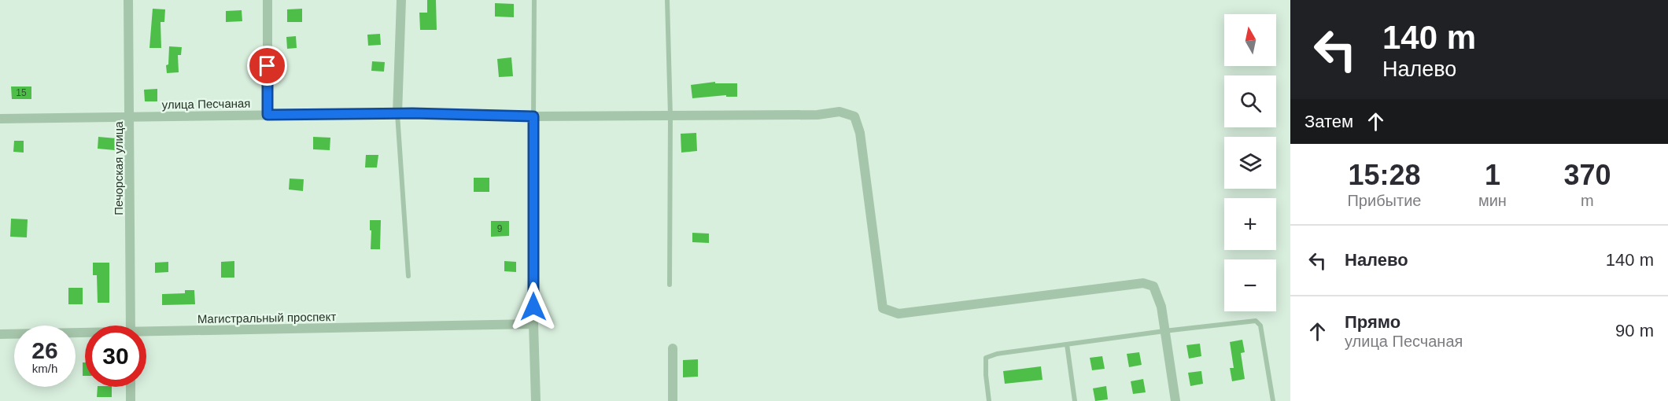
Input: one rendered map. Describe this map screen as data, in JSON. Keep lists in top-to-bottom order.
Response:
{
  "streets": {
    "street": ["улица Песчаная", "Печорская улица", "Магистральный проспект"]
  },
  "crossings": [
    ["улица Песчаная", "Печорская улица"]
  ],
  "house_numbers": ["15", "9"],
  "north": "top",
  "page": {
    "turn": ["140 m", "Налево"],
    "map_buttons": ["+", "−"],
    "then": "Затем",
    "eta": [
      "15:28",
      "Прибытие",
      "1",
      "мин",
      "370",
      "m"
    ],
    "list": [
      {
        "name": "Налево",
        "value": "140 m"
      },
      {
        "name": "Прямо",
        "note": "улица Песчаная",
        "value": "90 m"
      }
    ],
    "speed": "26 km/h",
    "limit": "30"
  }
}
